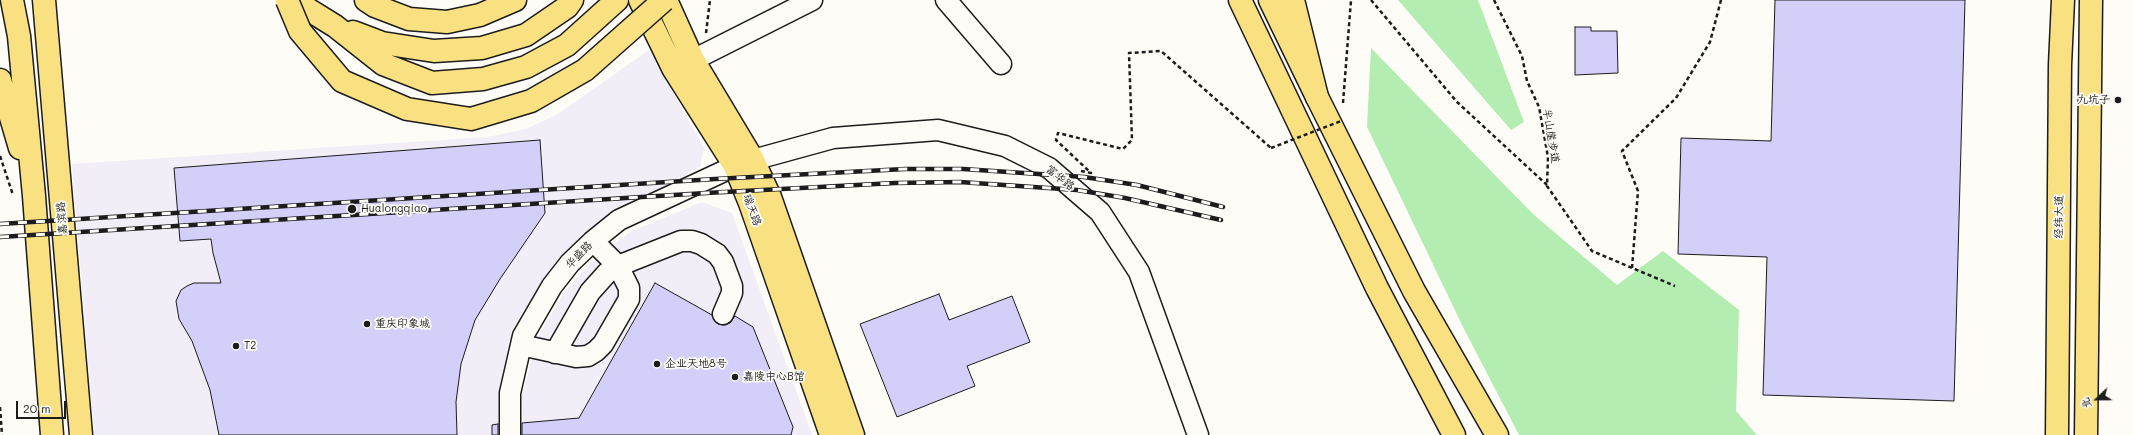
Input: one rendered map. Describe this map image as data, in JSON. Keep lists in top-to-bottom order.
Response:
{
  "streets": {
    "main road": ["瑞天路", "经纬大道", "嘉滨路"],
    "street": ["富华路", "华盛路"],
    "path": ["半山崖步道"]
  },
  "crossings": [
    ["富华路", "瑞天路"],
    ["富华路", "华盛路"],
    ["瑞天路", "华盛路"]
  ],
  "places": [
    "九坑子",
    "Hualongqiao",
    "重庆印象城",
    "T2",
    "企业天地8号",
    "嘉陵中心B馆"
  ],
  "scale_bar": "20 m",
  "north": "left"
}
